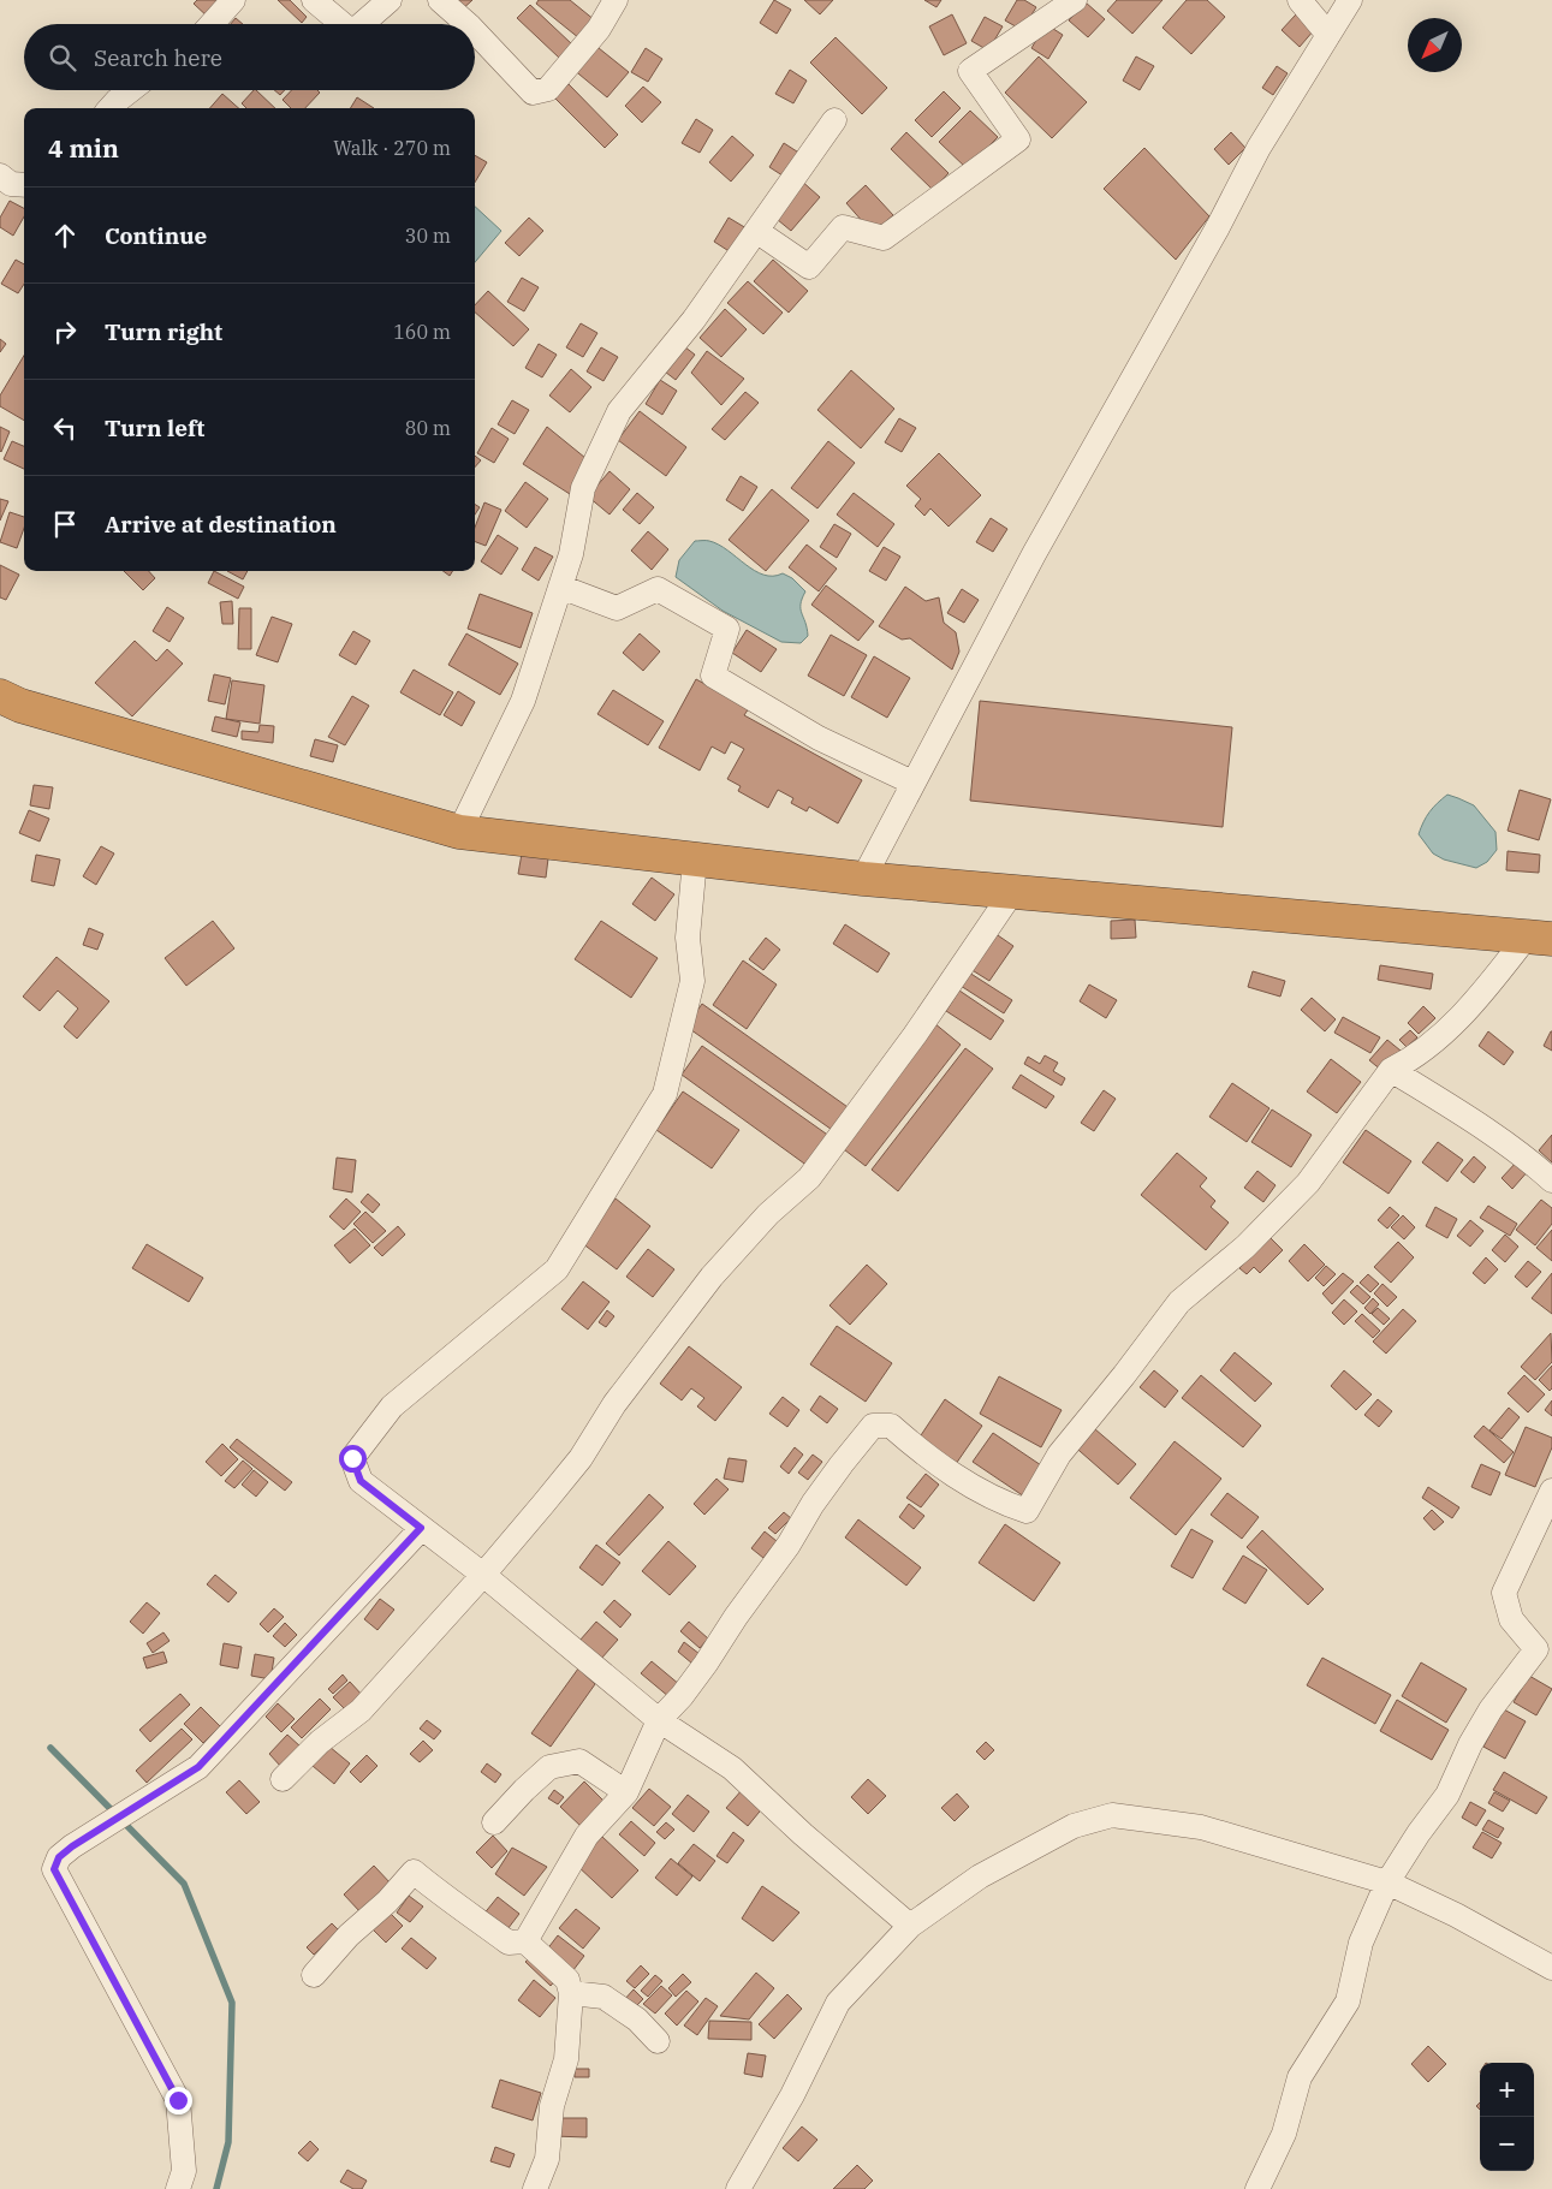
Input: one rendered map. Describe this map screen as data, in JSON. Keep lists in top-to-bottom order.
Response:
{
  "north": "bottom left",
  "page": {
    "search": "Search here",
    "heading": ["4 min", "Walk · 270 m"],
    "list": [
      ["Continue", "30 m"],
      ["Turn right", "160 m"],
      ["Turn left", "80 m"],
      "Arrive at destination"
    ],
    "map_buttons": ["+", "−"]
  }
}
